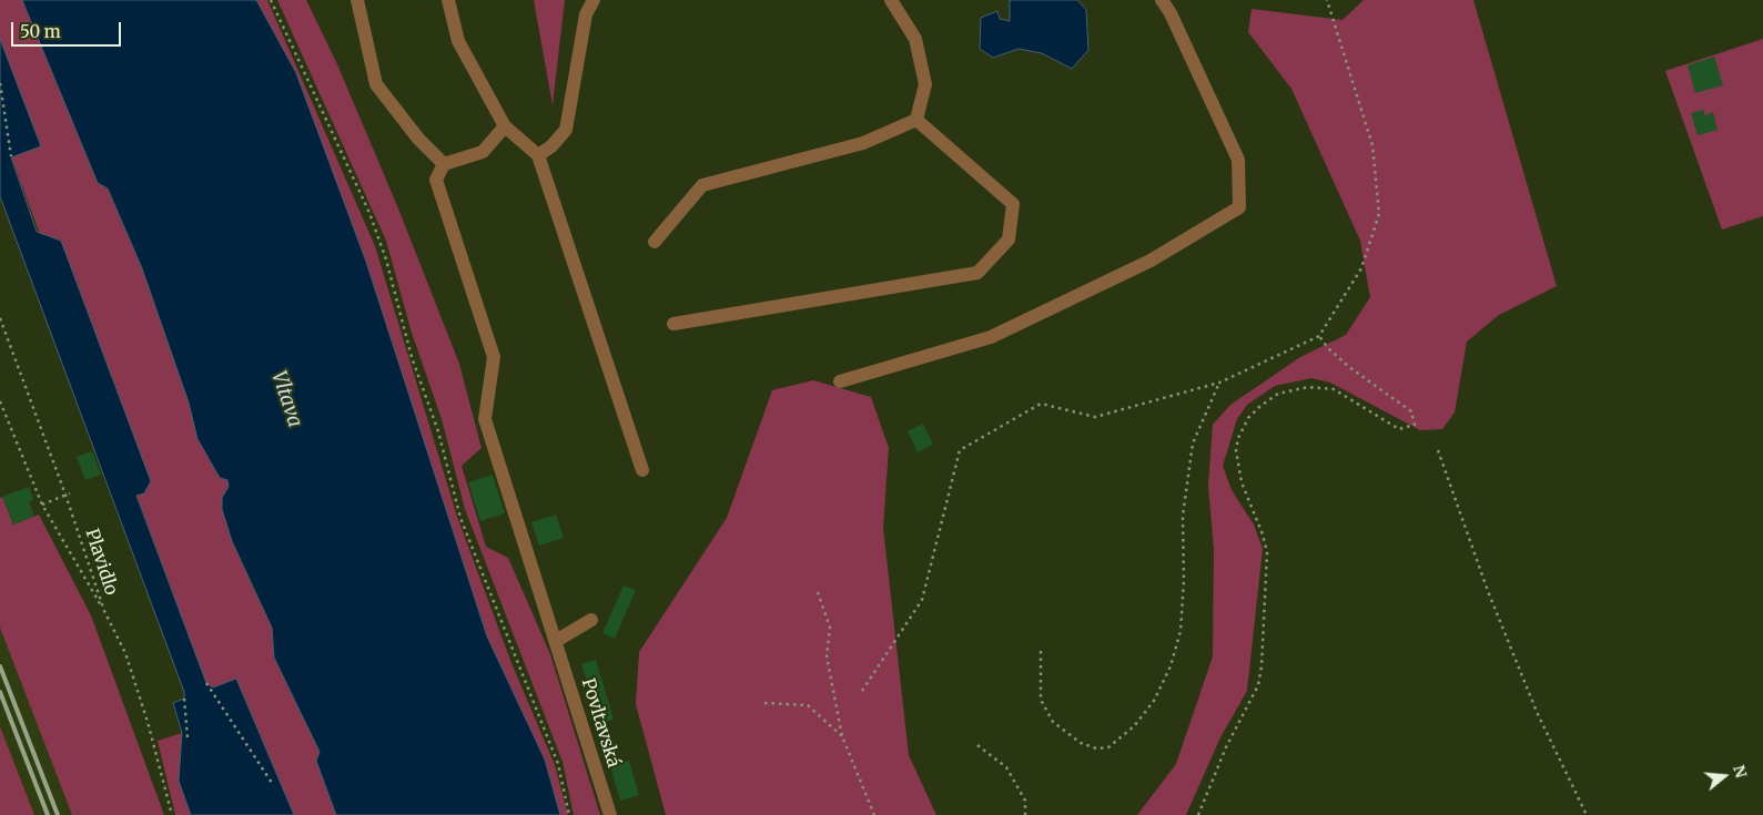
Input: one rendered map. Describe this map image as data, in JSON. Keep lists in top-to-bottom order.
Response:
{
  "streets": {
    "lane": ["Povltavská"],
    "path": ["Plavidlo"]
  },
  "water": ["Vltava"],
  "scale_bar": "50 m",
  "north": "right"
}
